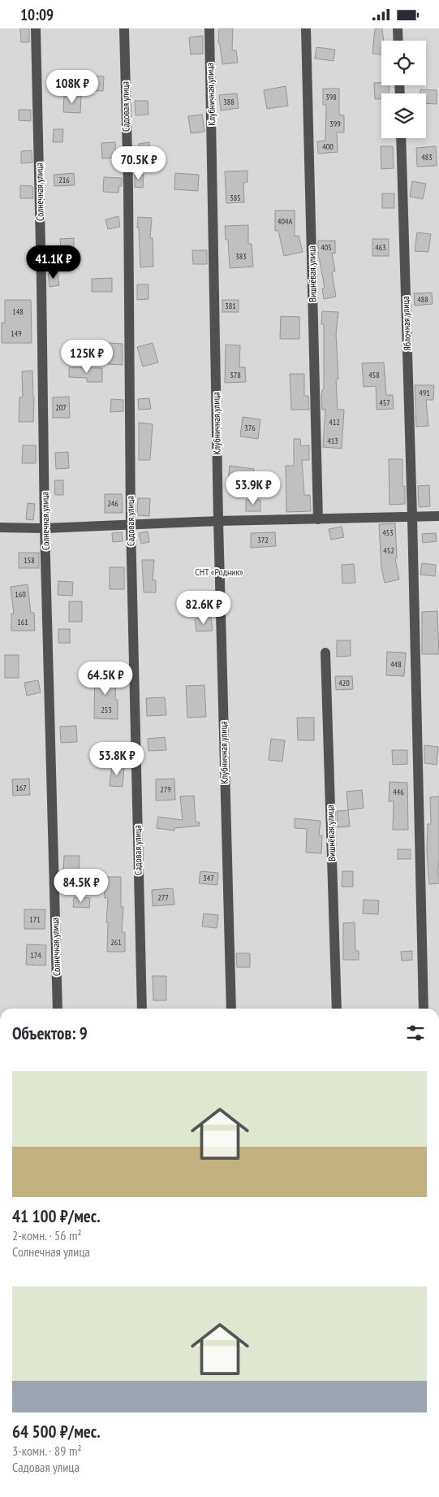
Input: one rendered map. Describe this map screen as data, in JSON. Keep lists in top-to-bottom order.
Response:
{
  "streets": {
    "street": [
      "Клубничная улица",
      "Садовая улица",
      "Солнечная улица",
      "Вишнёвая улица",
      "Яблочная улица"
    ]
  },
  "parks": ["СНТ «Родник»"],
  "house_numbers": [
    "398",
    "388",
    "399",
    "400",
    "483",
    "216",
    "385",
    "404А",
    "405",
    "463",
    "383",
    "488",
    "381",
    "148",
    "149",
    "378",
    "458",
    "491",
    "457",
    "207",
    "412",
    "376",
    "413",
    "246",
    "453",
    "372",
    "452",
    "158",
    "160",
    "161",
    "448",
    "420",
    "253",
    "167",
    "279",
    "446",
    "347",
    "277",
    "171",
    "261",
    "174"
  ],
  "page": {
    "status": "10:09",
    "price": [
      "108K ₽",
      "70.5K ₽",
      "41.1K ₽",
      "125K ₽",
      "53.9K ₽",
      "82.6K ₽",
      "64.5K ₽",
      "53.8K ₽",
      "84.5K ₽"
    ],
    "heading": "Объектов: 9",
    "list": [
      {
        "name": "41 100 ₽/мес.",
        "note": "2-комн. · 56 m² · Солнечная улица"
      },
      {
        "name": "64 500 ₽/мес.",
        "note": "3-комн. · 89 m² · Садовая улица"
      }
    ]
  }
}
